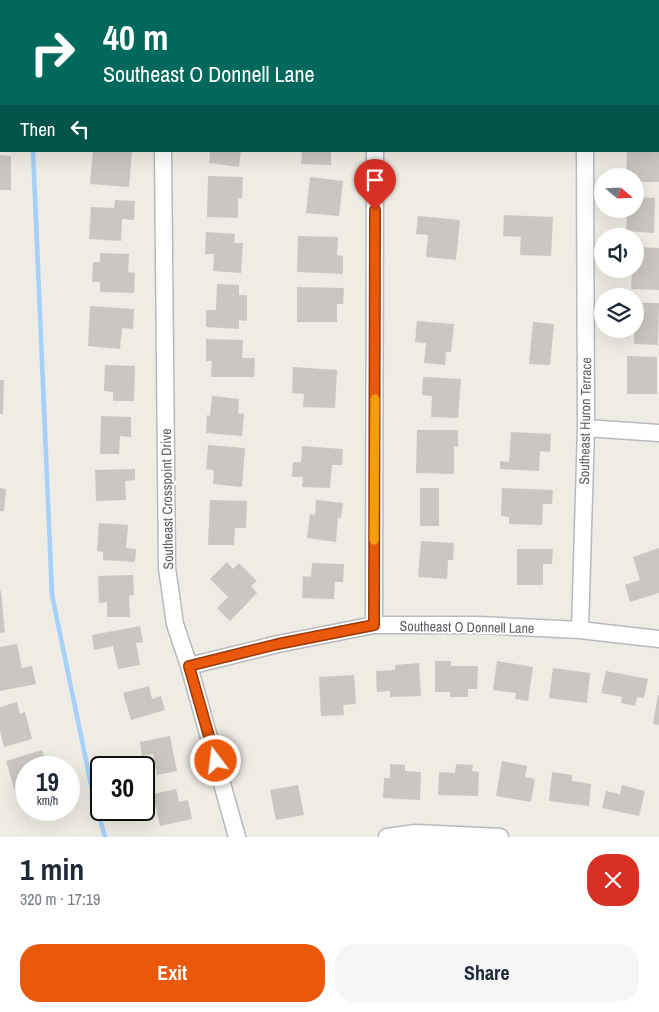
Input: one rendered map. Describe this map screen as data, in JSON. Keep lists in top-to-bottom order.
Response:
{
  "streets": {
    "street": ["Southeast Huron Terrace", "Southeast Crosspoint Drive", "Southeast O Donnell Lane"]
  },
  "crossings": [
    ["Southeast Huron Terrace", "Southeast O Donnell Lane"],
    ["Southeast Crosspoint Drive", "Southeast O Donnell Lane"]
  ],
  "north": "right",
  "page": {
    "turn": ["40 m", "Southeast O Donnell Lane"],
    "then": "Then",
    "speed": "19 km/h",
    "limit": "30",
    "heading": ["1 min", "320 m · 17:19"],
    "buttons": ["Exit", "Share"]
  }
}
